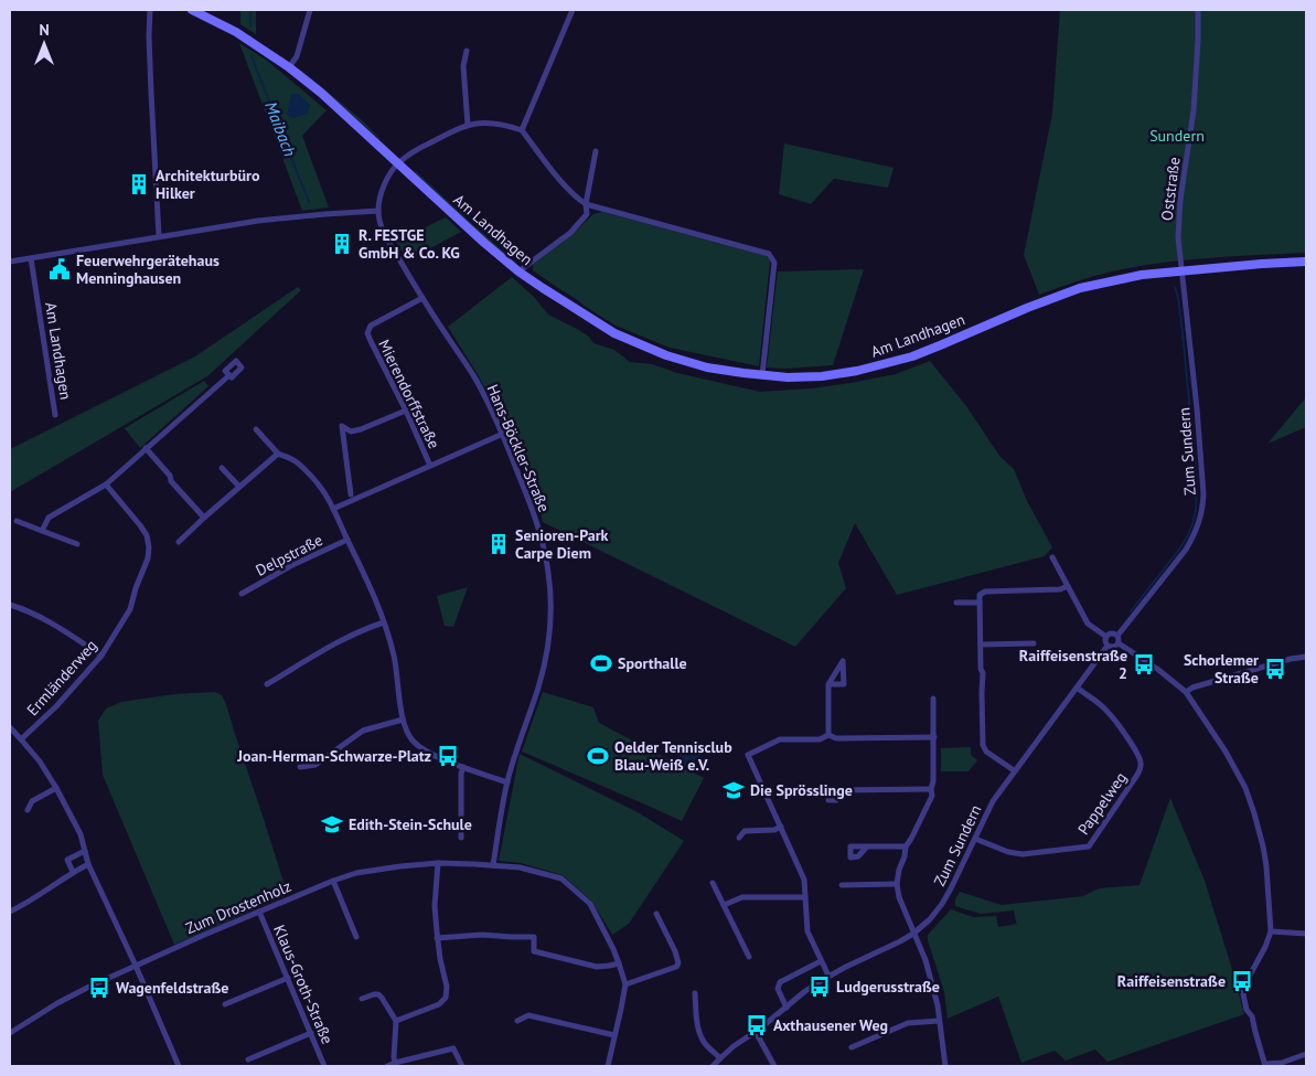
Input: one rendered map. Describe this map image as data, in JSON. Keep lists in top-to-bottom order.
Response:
{
  "streets": {
    "street": [
      "Oststraße",
      "Am Landhagen",
      "Mierendorffstraße",
      "Hans-Böckler-Straße",
      "Zum Sundern",
      "Delpstraße",
      "Ermländerweg",
      "Pappelweg",
      "Zum Drostenholz",
      "Klaus-Groth-Straße"
    ]
  },
  "crossings": [
    ["Oststraße", "Am Landhagen"],
    ["Oststraße", "Zum Sundern"],
    ["Am Landhagen", "Zum Sundern"],
    ["Mierendorffstraße", "Hans-Böckler-Straße"],
    ["Hans-Böckler-Straße", "Zum Drostenholz"],
    ["Zum Sundern", "Pappelweg"],
    ["Zum Drostenholz", "Klaus-Groth-Straße"]
  ],
  "water": ["Maibach"],
  "parks": ["Sundern"],
  "places": {
    "building": ["Architekturbüro Hilker", "R. FESTGE GmbH & Co. KG", "Senioren-Park Carpe Diem"],
    "public building": ["Feuerwehrgerätehaus Menninghausen"],
    "sports": ["Sporthalle", "Oelder Tennisclub Blau-Weiß e.V."],
    "bus stop": [
      "Raiffeisenstraße 2",
      "Schorlemer Straße",
      "Joan-Herman-Schwarze-Platz",
      "Raiffeisenstraße",
      "Ludgerusstraße",
      "Wagenfeldstraße",
      "Axthausener Weg"
    ],
    "school or university": ["Die Sprösslinge", "Edith-Stein-Schule"]
  },
  "north": "top"
}
